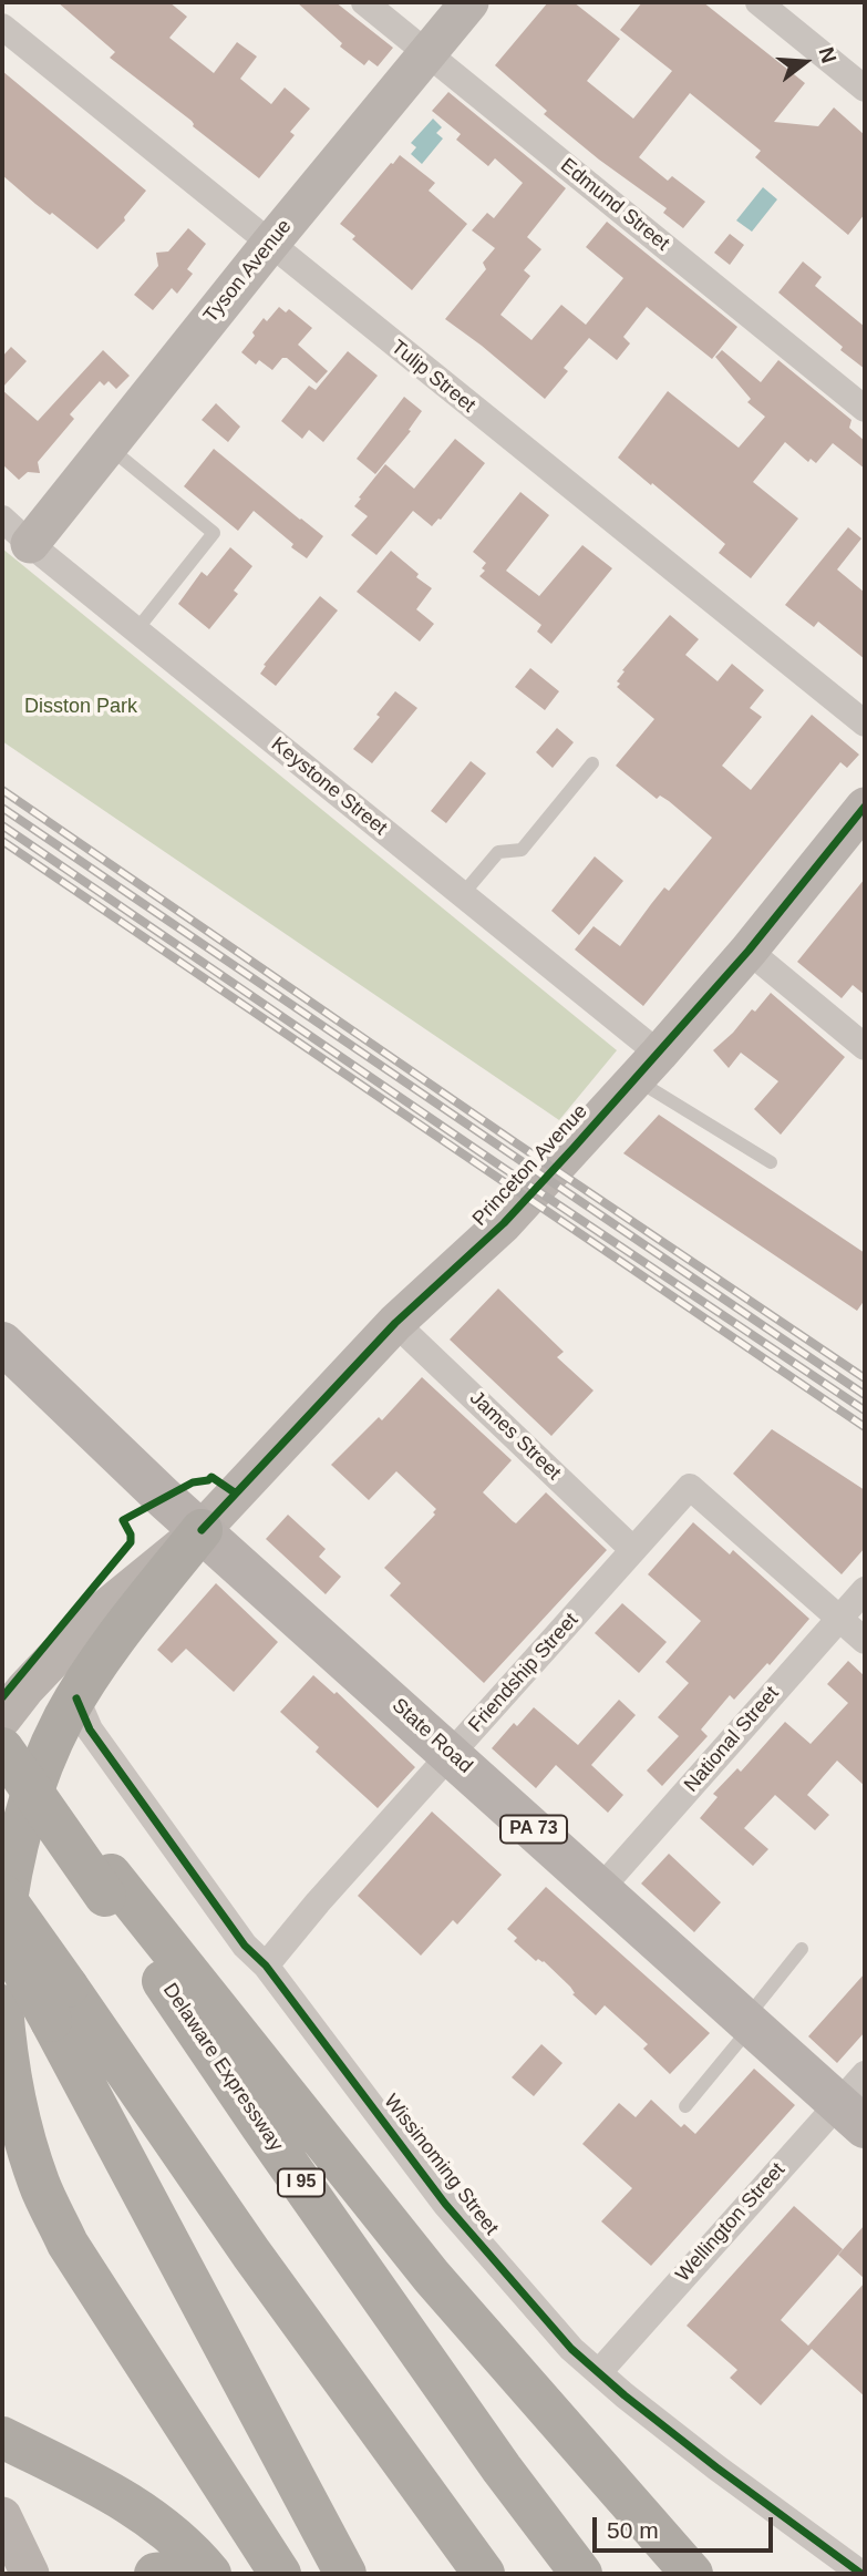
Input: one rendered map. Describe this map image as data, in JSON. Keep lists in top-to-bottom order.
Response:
{
  "streets": {
    "highway": ["Delaware Expressway", "I 95"],
    "main road": [
      "Tyson Avenue",
      "Princeton Avenue",
      "State Road",
      "PA 73"
    ],
    "street": [
      "Edmund Street",
      "Tulip Street",
      "Keystone Street",
      "James Street",
      "Friendship Street",
      "National Street",
      "Wissinoming Street",
      "Wellington Street"
    ]
  },
  "crossings": [
    ["Edmund Street", "Tyson Avenue"],
    ["Tyson Avenue", "Tulip Street"],
    ["Tyson Avenue", "Keystone Street"],
    ["Keystone Street", "Princeton Avenue"],
    ["Princeton Avenue", "James Street"],
    ["Princeton Avenue", "State Road"],
    ["James Street", "Friendship Street"],
    ["Friendship Street", "State Road"],
    ["Friendship Street", "National Street"],
    ["Friendship Street", "Wissinoming Street"],
    ["State Road", "National Street"],
    ["State Road", "Wellington Street"],
    ["Wissinoming Street", "Wellington Street"]
  ],
  "parks": ["Disston Park"],
  "scale_bar": "50 m",
  "north": "right"
}
